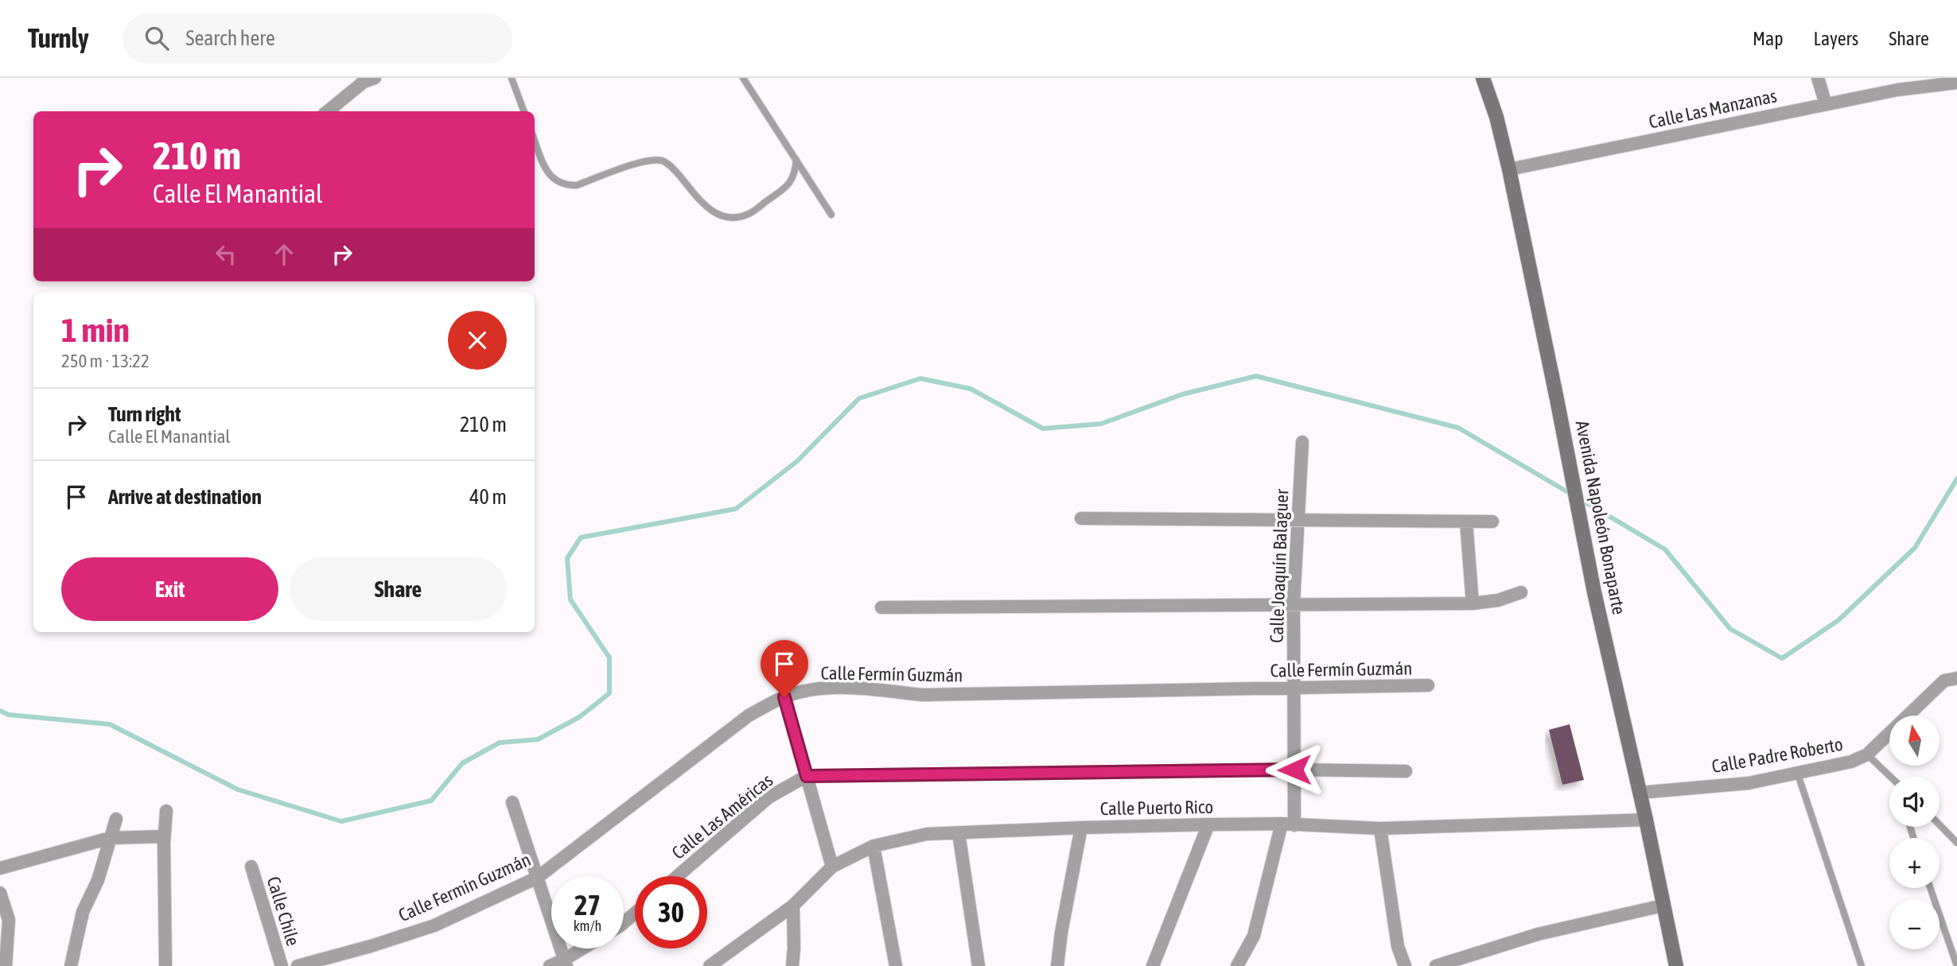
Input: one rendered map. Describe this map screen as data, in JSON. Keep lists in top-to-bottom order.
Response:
{
  "streets": {
    "main road": ["Avenida Napoleón Bonaparte"],
    "street": [
      "Calle Las Manzanas",
      "Calle Joaquín Balaguer",
      "Calle Fermín Guzmán",
      "Calle Padre Roberto",
      "Calle Puerto Rico",
      "Calle Las Américas",
      "Calle Chile"
    ]
  },
  "crossings": [
    ["Calle Las Manzanas", "Avenida Napoleón Bonaparte"],
    ["Avenida Napoleón Bonaparte", "Calle Padre Roberto"],
    ["Avenida Napoleón Bonaparte", "Calle Puerto Rico"],
    ["Calle Joaquín Balaguer", "Calle Fermín Guzmán"],
    ["Calle Joaquín Balaguer", "Calle Puerto Rico"]
  ],
  "north": "top",
  "page": {
    "header": "Turnly",
    "search": "Search here",
    "nav": ["Map", "Layers", "Share"],
    "turn": ["210 m", "Calle El Manantial"],
    "heading": ["1 min", "250 m · 13:22"],
    "list": [
      {
        "name": "Turn right",
        "note": "Calle El Manantial",
        "value": "210 m"
      },
      {
        "name": "Arrive at destination",
        "value": "40 m"
      }
    ],
    "buttons": ["Exit", "Share"],
    "map_buttons": ["+", "−"],
    "speed": "27 km/h",
    "limit": "30"
  }
}
